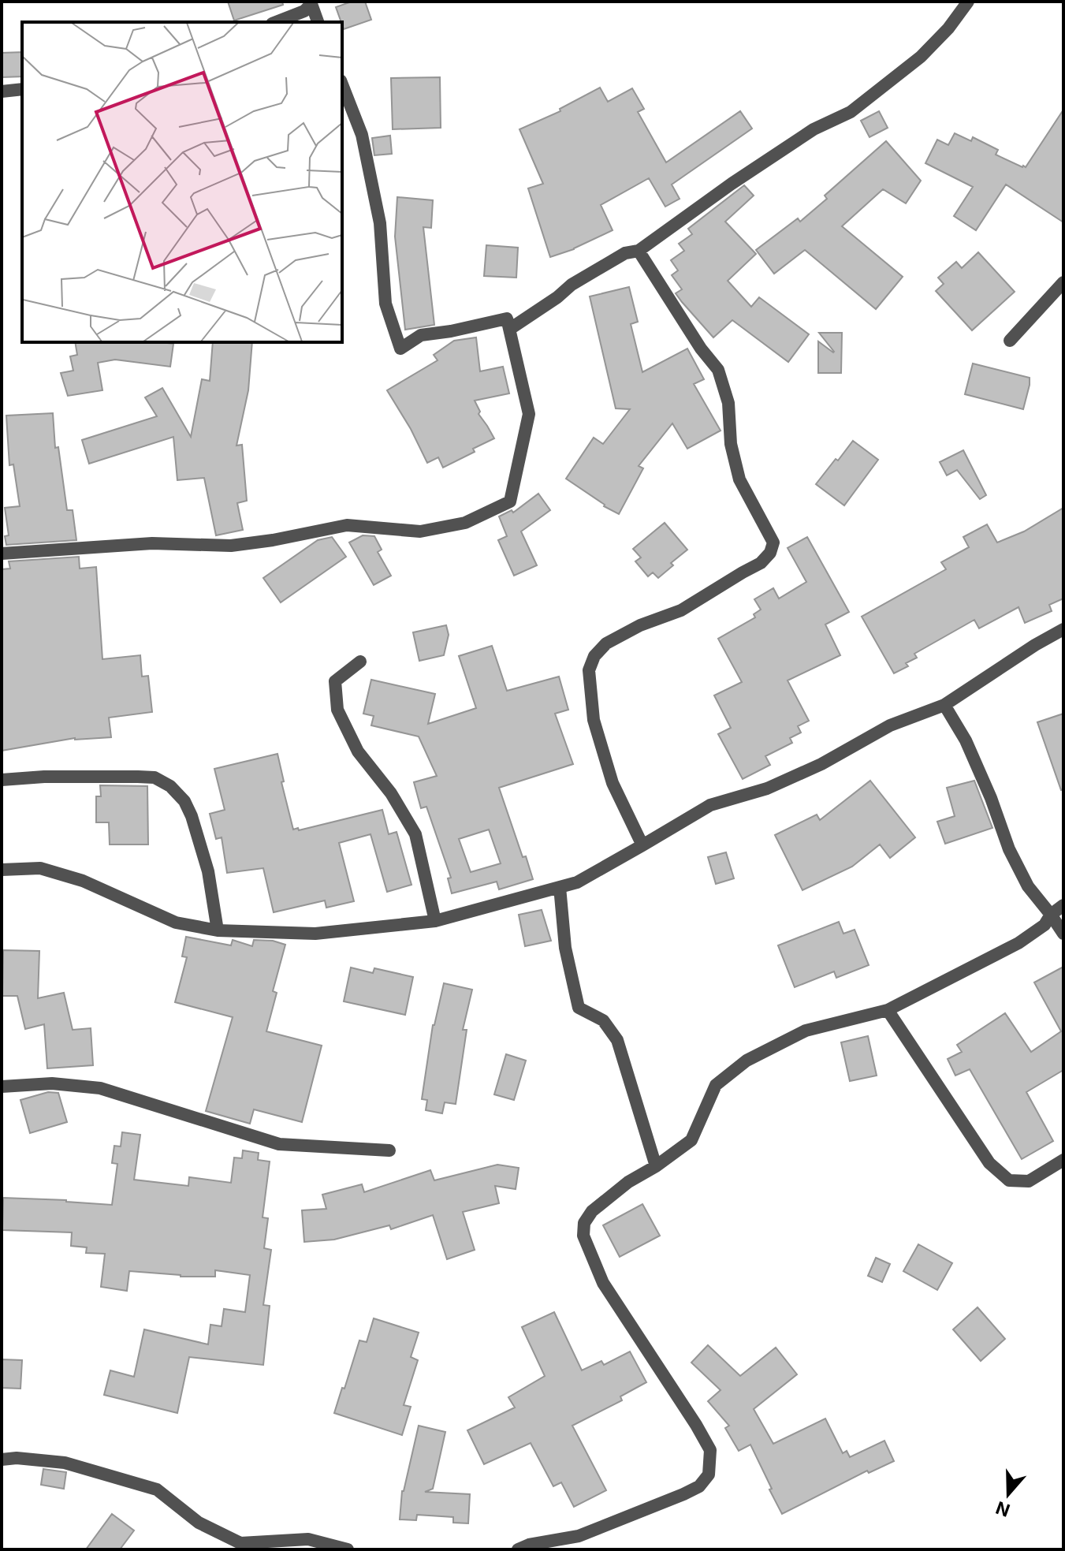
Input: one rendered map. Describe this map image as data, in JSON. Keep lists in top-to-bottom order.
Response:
{
  "north": "bottom"
}
